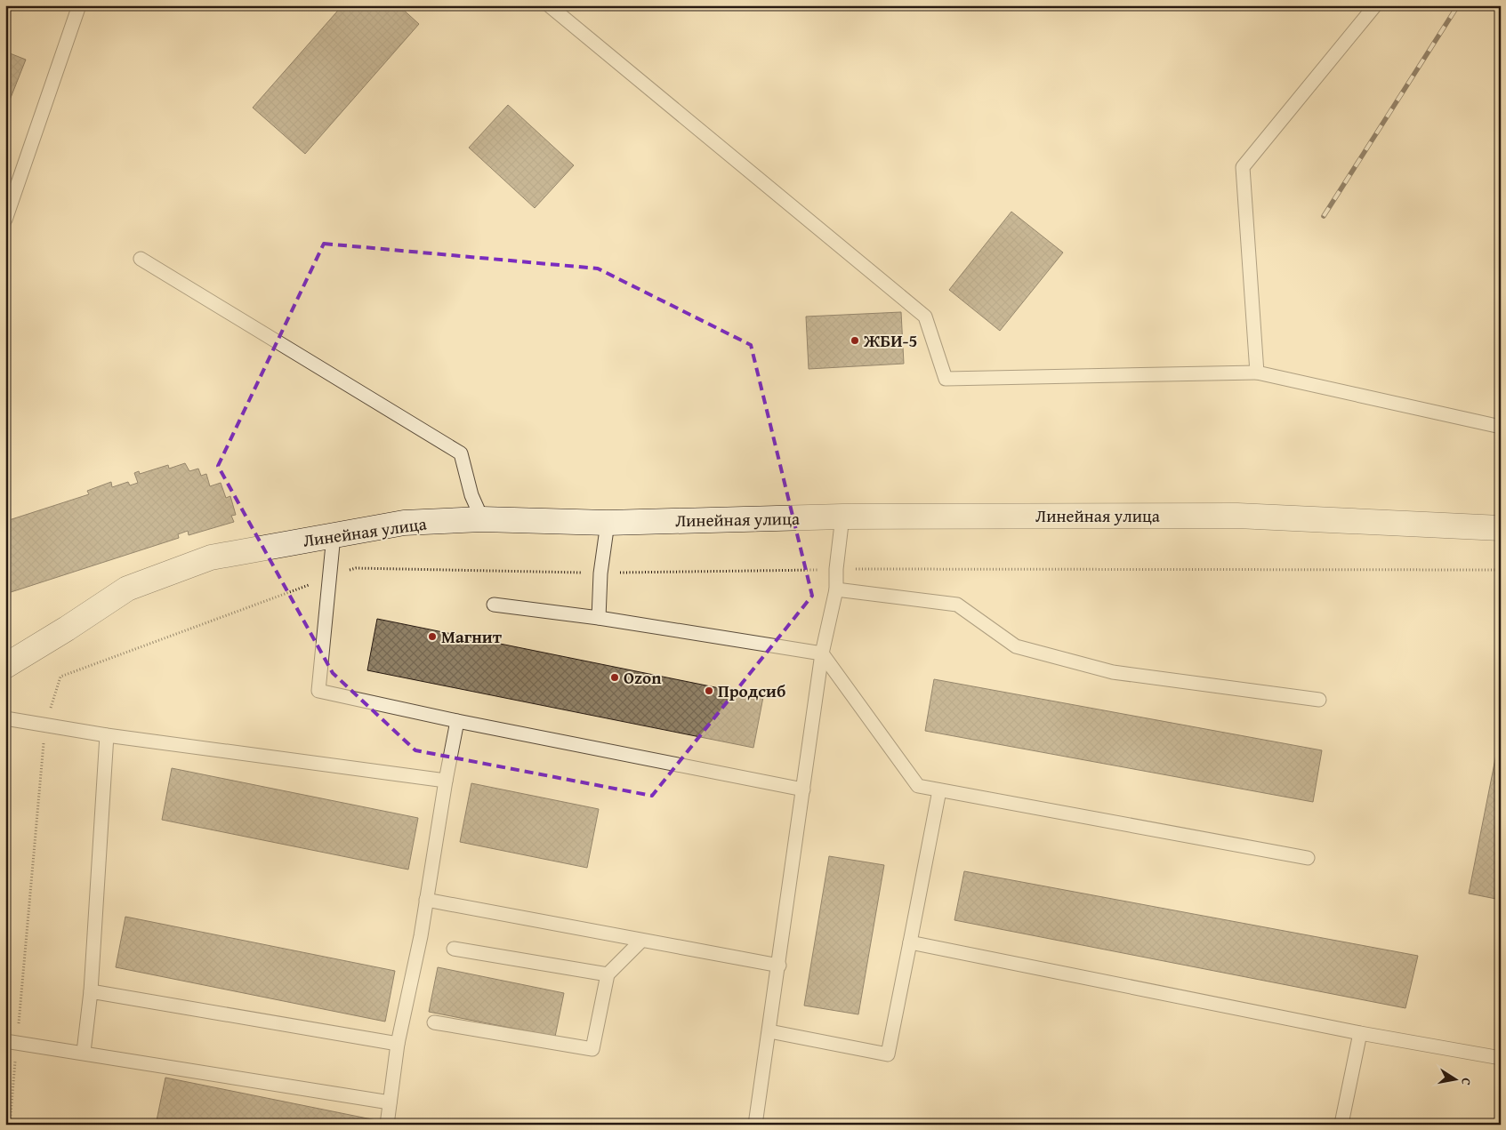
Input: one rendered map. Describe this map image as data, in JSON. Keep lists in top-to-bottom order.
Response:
{
  "streets": {
    "main road": ["Линейная улица"]
  },
  "places": [
    "ЖБИ-5",
    "Магнит",
    "Ozon",
    "Продсиб"
  ],
  "north": "right"
}
